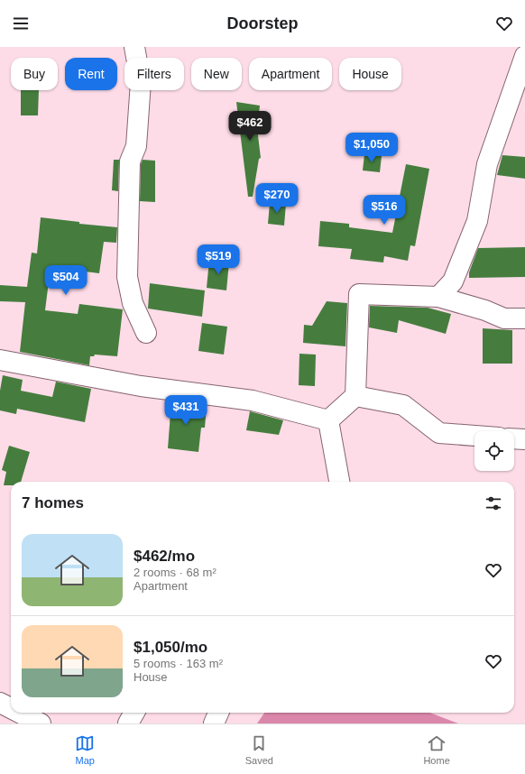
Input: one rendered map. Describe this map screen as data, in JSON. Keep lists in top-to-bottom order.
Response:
{
  "page": {
    "header": "Doorstep",
    "chip": [
      "Buy",
      "Rent",
      "Filters",
      "New",
      "Apartment",
      "House"
    ],
    "price": [
      "$462",
      "$1,050",
      "$270",
      "$516",
      "$519",
      "$504",
      "$431"
    ],
    "heading": "7 homes",
    "list": [
      {
        "name": "$462/mo",
        "note": "2 rooms · 68 m² · Apartment"
      },
      {
        "name": "$1,050/mo",
        "note": "5 rooms · 163 m² · House"
      }
    ],
    "tabs": ["Map", "Saved", "Home"]
  }
}
